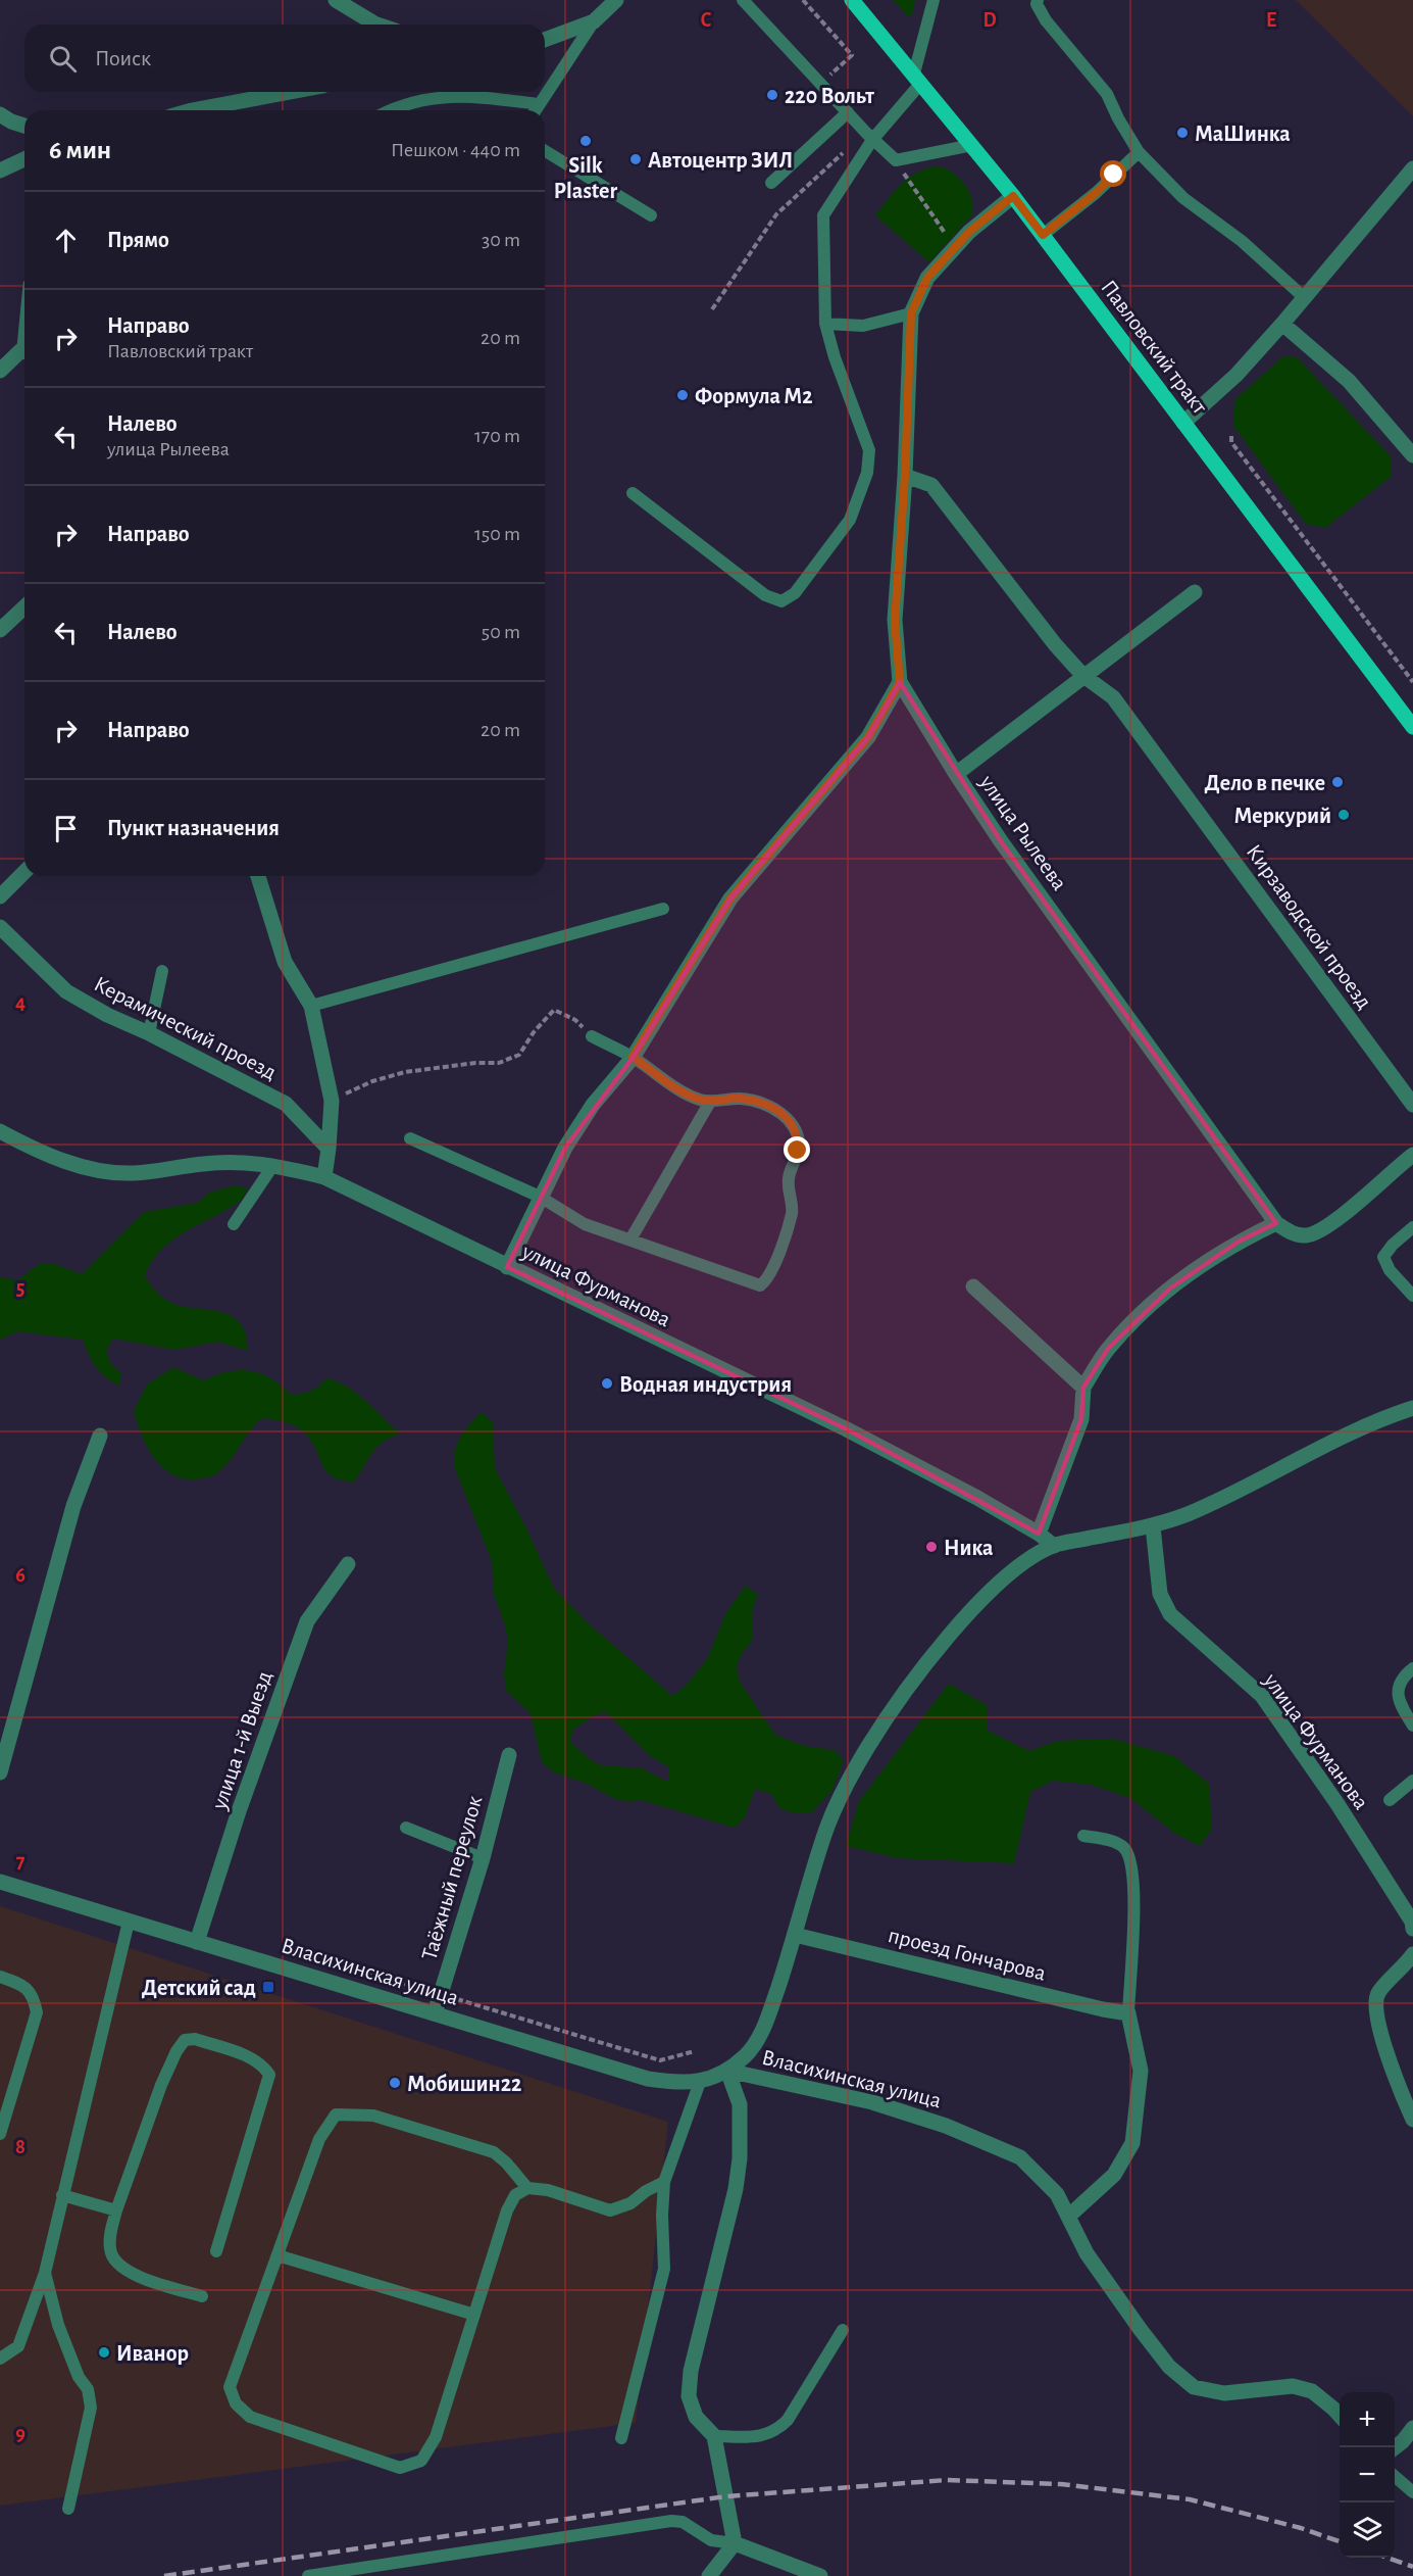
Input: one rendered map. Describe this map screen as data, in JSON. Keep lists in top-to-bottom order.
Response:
{
  "streets": {
    "main road": ["Павловский тракт"],
    "street": [
      "улица Рылеева",
      "Кирзаводской проезд",
      "Керамический проезд",
      "улица Фурманова",
      "улица 1-й Выезд",
      "Таёжный переулок",
      "проезд Гончарова",
      "Власихинская улица"
    ]
  },
  "crossings": [
    ["Павловский тракт", "улица Рылеева"],
    ["улица Рылеева", "Кирзаводской проезд"],
    ["улица Фурманова", "Власихинская улица"],
    ["улица 1-й Выезд", "Власихинская улица"],
    ["Таёжный переулок", "Власихинская улица"],
    ["проезд Гончарова", "Власихинская улица"]
  ],
  "places": {
    "other": [
      "220 Вольт",
      "МаШинка",
      "Silk Plaster",
      "Автоцентр ЗИЛ",
      "Формула М2",
      "Дело в печке",
      "Меркурий",
      "Водная индустрия",
      "Ника",
      "Мобишин22",
      "Иванор"
    ],
    "transit": ["Детский сад"]
  },
  "page": {
    "search": "Поиск",
    "heading": ["6 мин", "Пешком · 440 m"],
    "list": [
      ["Прямо", "30 m"],
      ["Направо", "Павловский тракт", "20 m"],
      ["Налево", "улица Рылеева", "170 m"],
      ["Направо", "150 m"],
      ["Налево", "50 m"],
      ["Направо", "20 m"],
      "Пункт назначения"
    ],
    "map_buttons": ["+", "−"]
  },
  "grid": {
    "columns": ["C", "D", "E"],
    "rows": [
      "4",
      "5",
      "6",
      "7",
      "8",
      "9"
    ]
  }
}
